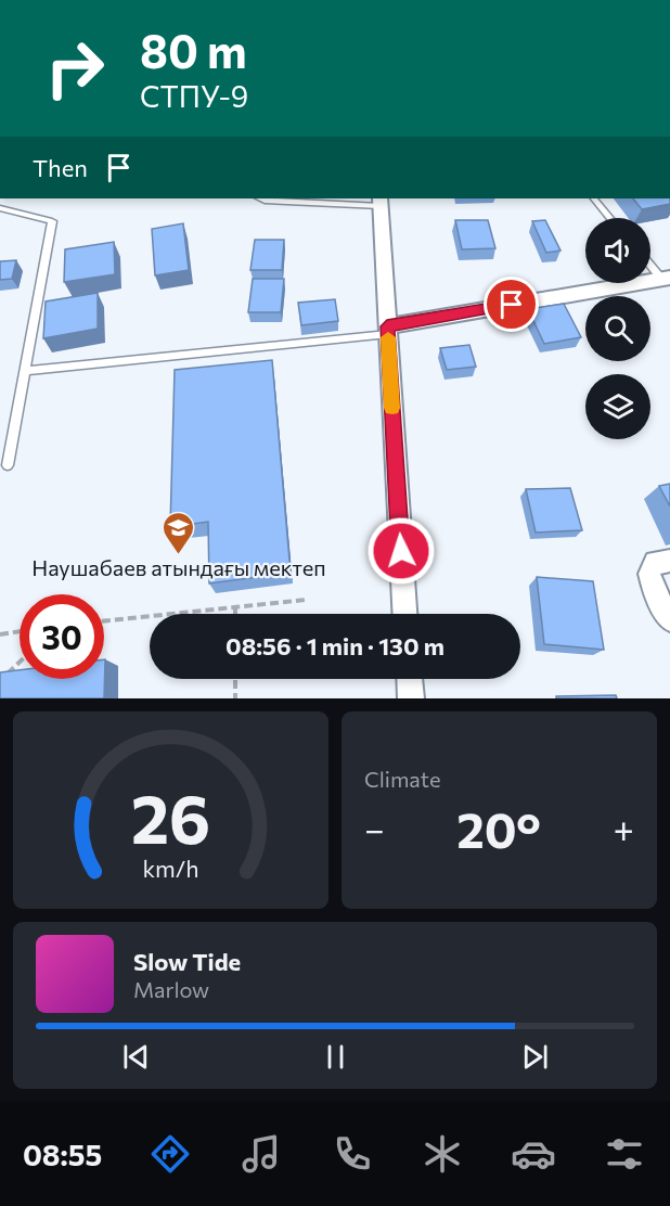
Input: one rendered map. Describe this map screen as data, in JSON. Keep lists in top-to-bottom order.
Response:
{
  "places": {
    "school or university": ["Наушабаев атындағы мектеп"]
  },
  "page": {
    "turn": ["80 m", "СТПУ-9"],
    "then": "Then",
    "limit": "30",
    "trip": "08:56 · 1 min · 130 m",
    "tile": "Climate",
    "heat": ["−", "20°", "+"],
    "song": ["Slow Tide", "Marlow"],
    "tabs": "08:55",
    "gauge": ["26", "km/h"]
  }
}
